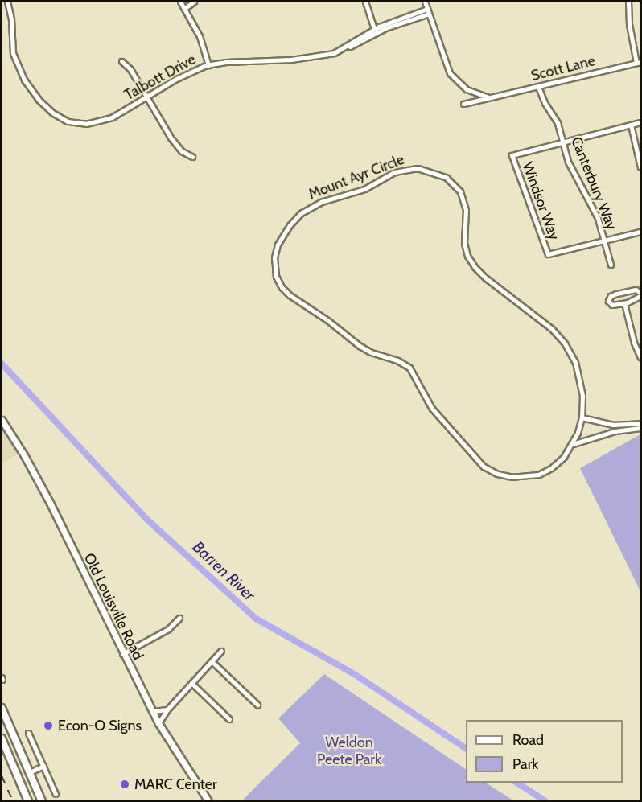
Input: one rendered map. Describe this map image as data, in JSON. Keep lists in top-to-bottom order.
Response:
{
  "streets": {
    "street": [
      "Scott Lane",
      "Talbott Drive",
      "Mount Ayr Circle",
      "Canterbury Way",
      "Windsor Way",
      "Old Louisville Road"
    ]
  },
  "crossings": [
    ["Scott Lane", "Talbott Drive"],
    ["Scott Lane", "Canterbury Way"],
    ["Canterbury Way", "Windsor Way"]
  ],
  "water": ["Barren River"],
  "parks": ["Weldon Peete Park"],
  "places": ["Econ-O Signs", "MARC Center"],
  "legend": ["Road", "Park"]
}
